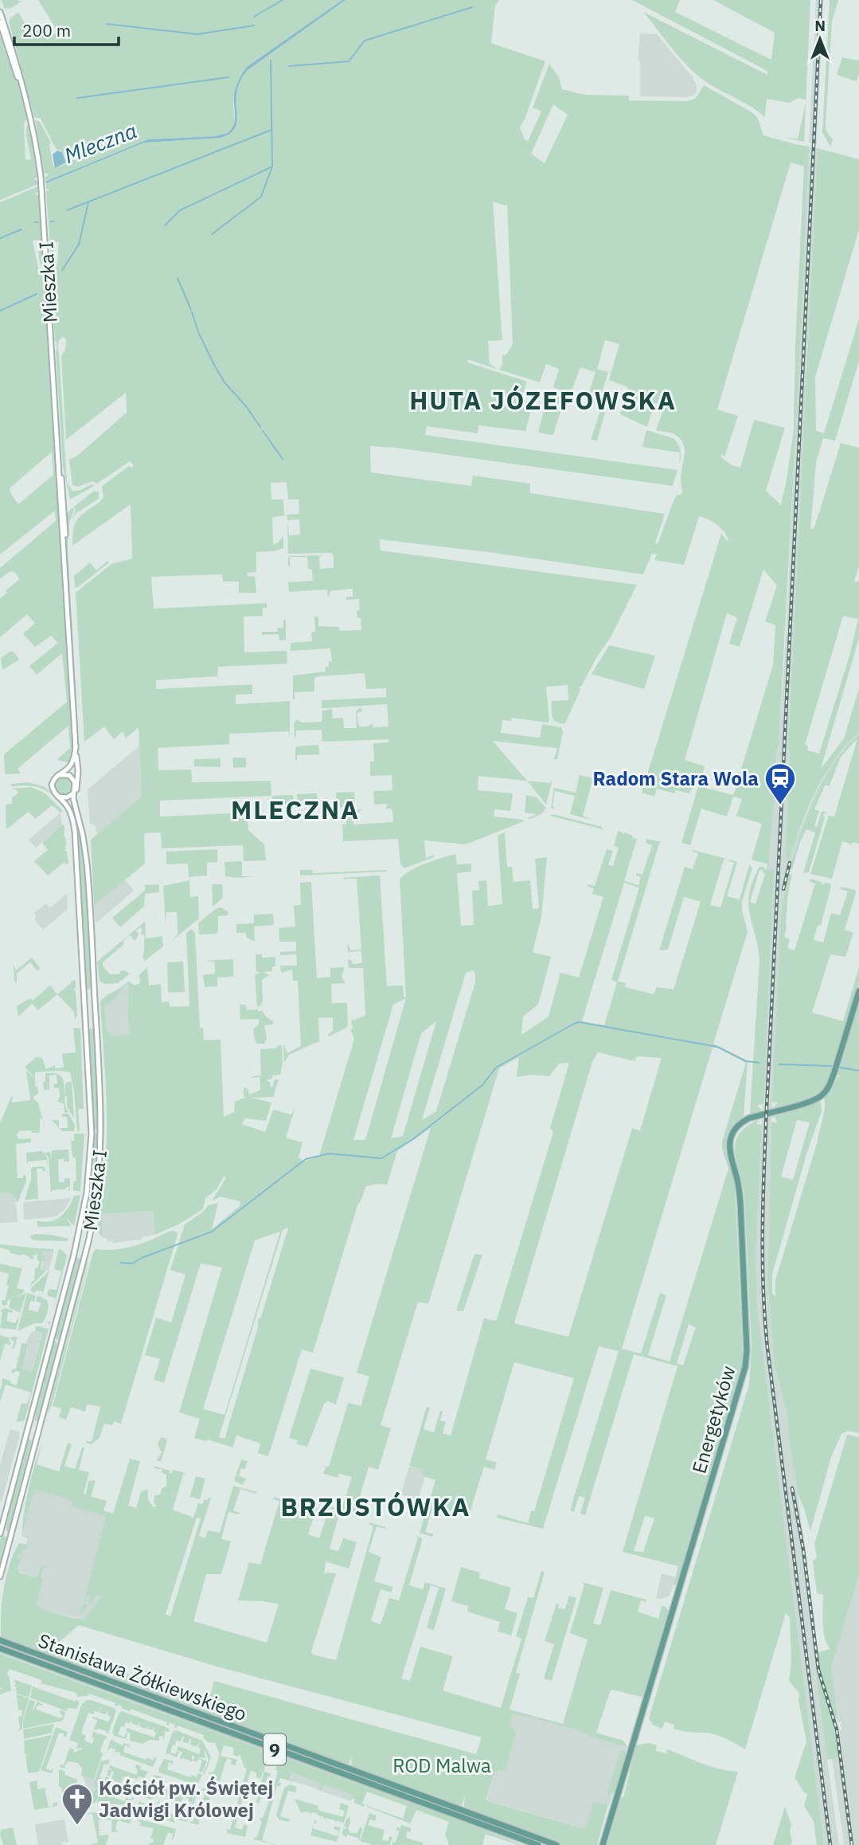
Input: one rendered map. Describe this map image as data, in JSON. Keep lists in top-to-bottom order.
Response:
{
  "streets": {
    "main road": ["Energetyków", "Stanisława Żółkiewskiego", "9"],
    "street": ["Mieszka I"]
  },
  "districts": ["HUTA JÓZEFOWSKA", "MLECZNA", "BRZUSTÓWKA"],
  "water": ["Mleczna"],
  "parks": ["ROD Malwa"],
  "places": {
    "station": ["Radom Stara Wola"],
    "church": ["Kościół pw. Świętej Jadwigi Królowej"]
  },
  "scale_bar": "200 m",
  "north": "top"
}
